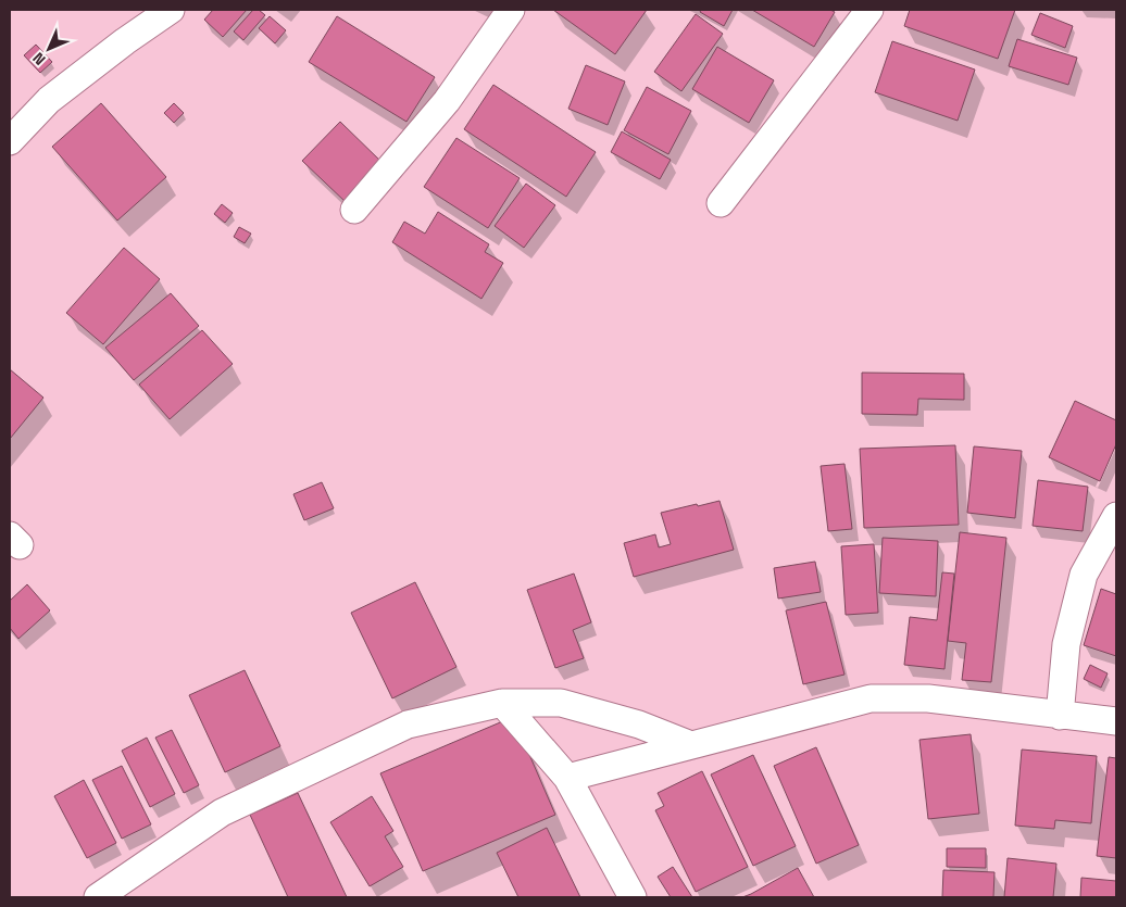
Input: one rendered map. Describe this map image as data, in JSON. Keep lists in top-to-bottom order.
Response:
{
  "north": "bottom left"
}
